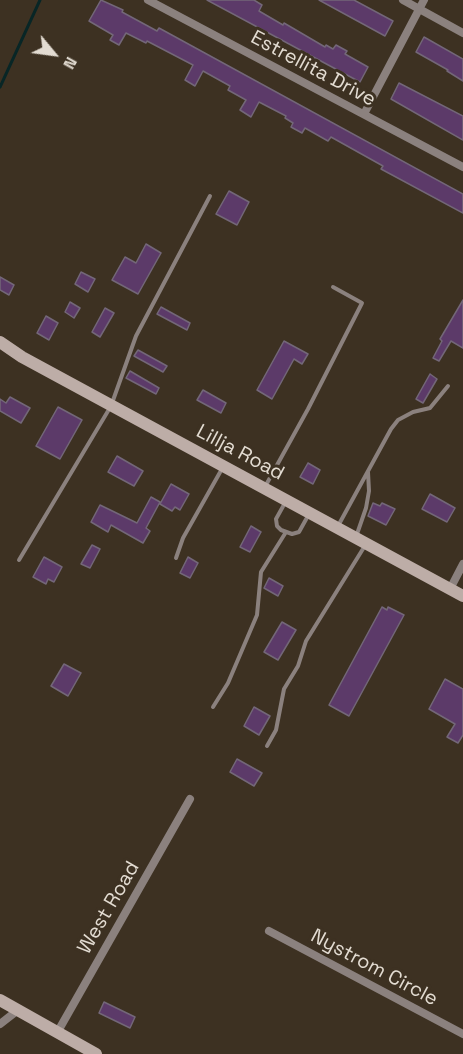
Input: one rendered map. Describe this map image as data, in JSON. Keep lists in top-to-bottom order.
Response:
{
  "streets": {
    "street": [
      "Estrellita Drive",
      "Lillja Road",
      "West Road",
      "Nystrom Circle"
    ]
  },
  "north": "bottom right"
}
